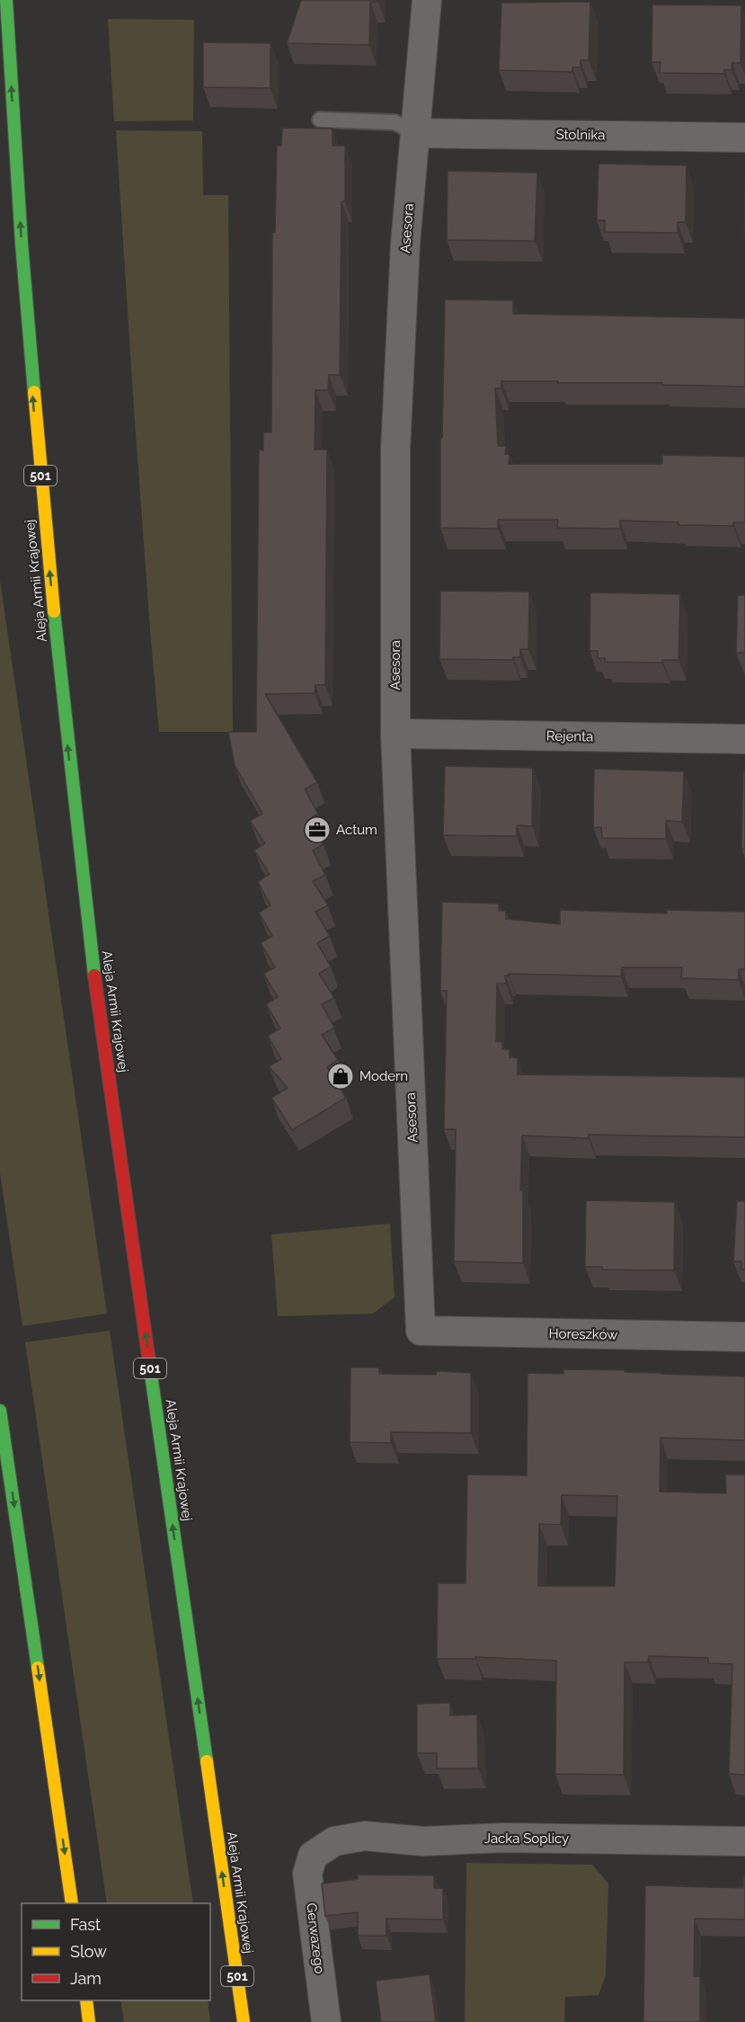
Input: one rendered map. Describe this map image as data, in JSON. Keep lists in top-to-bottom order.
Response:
{
  "streets": {
    "main road": ["501", "Aleja Armii Krajowej"],
    "street": [
      "Stolnika",
      "Asesora",
      "Rejenta",
      "Horeszków",
      "Jacka Soplicy",
      "Gerwazego"
    ]
  },
  "crossings": [
    ["Stolnika", "Asesora"],
    ["Asesora", "Rejenta"],
    ["Asesora", "Horeszków"],
    ["Jacka Soplicy", "Gerwazego"]
  ],
  "one_way": ["Aleja Armii Krajowej"],
  "places": {
    "office": ["Actum"],
    "shop": ["Modern"]
  },
  "legend": ["Fast", "Slow", "Jam"]
}
